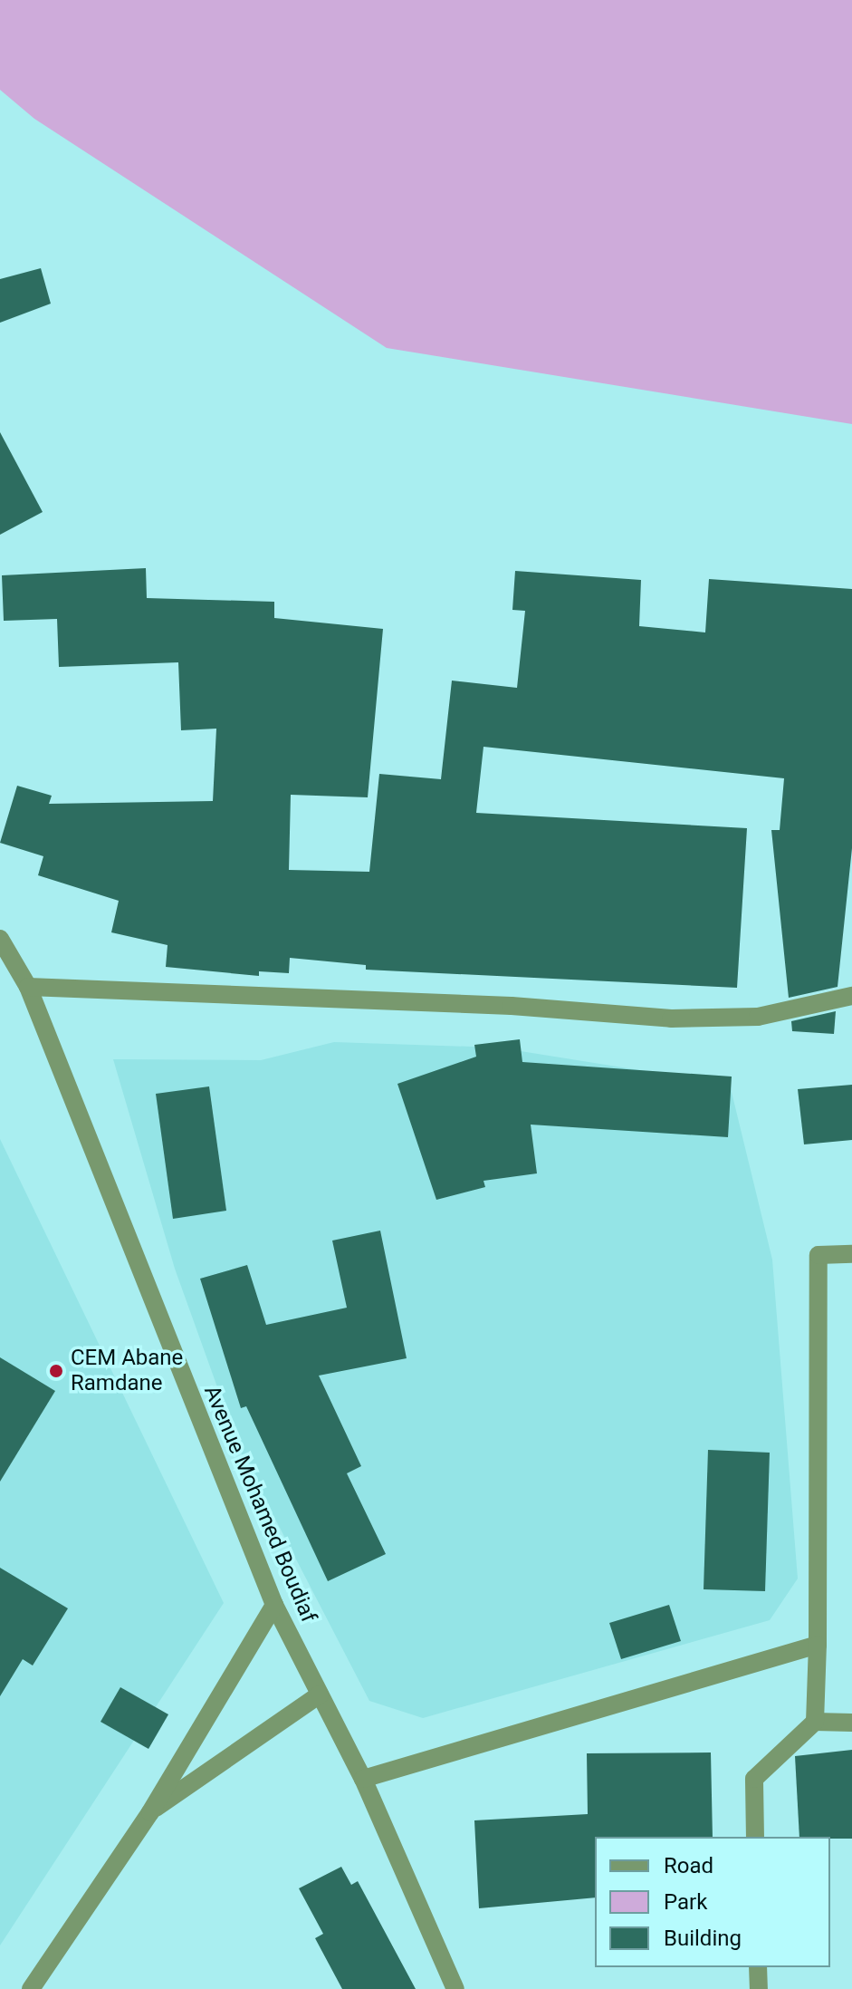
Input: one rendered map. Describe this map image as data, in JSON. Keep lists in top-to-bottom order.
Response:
{
  "streets": {
    "street": ["Avenue Mohamed Boudiaf"]
  },
  "places": ["CEM Abane Ramdane"],
  "legend": ["Road", "Park", "Building"]
}
